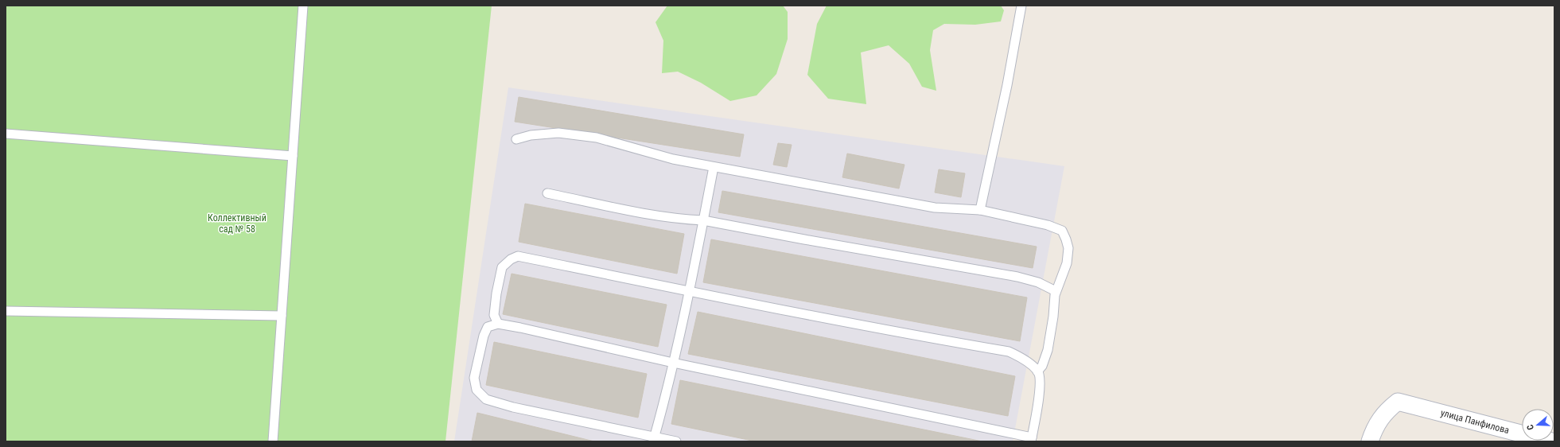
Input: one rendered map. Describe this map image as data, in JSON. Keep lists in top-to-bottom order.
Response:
{
  "streets": {
    "street": ["улица Панфилова"]
  },
  "parks": ["Коллективный сад № 58"],
  "north": "left"
}
